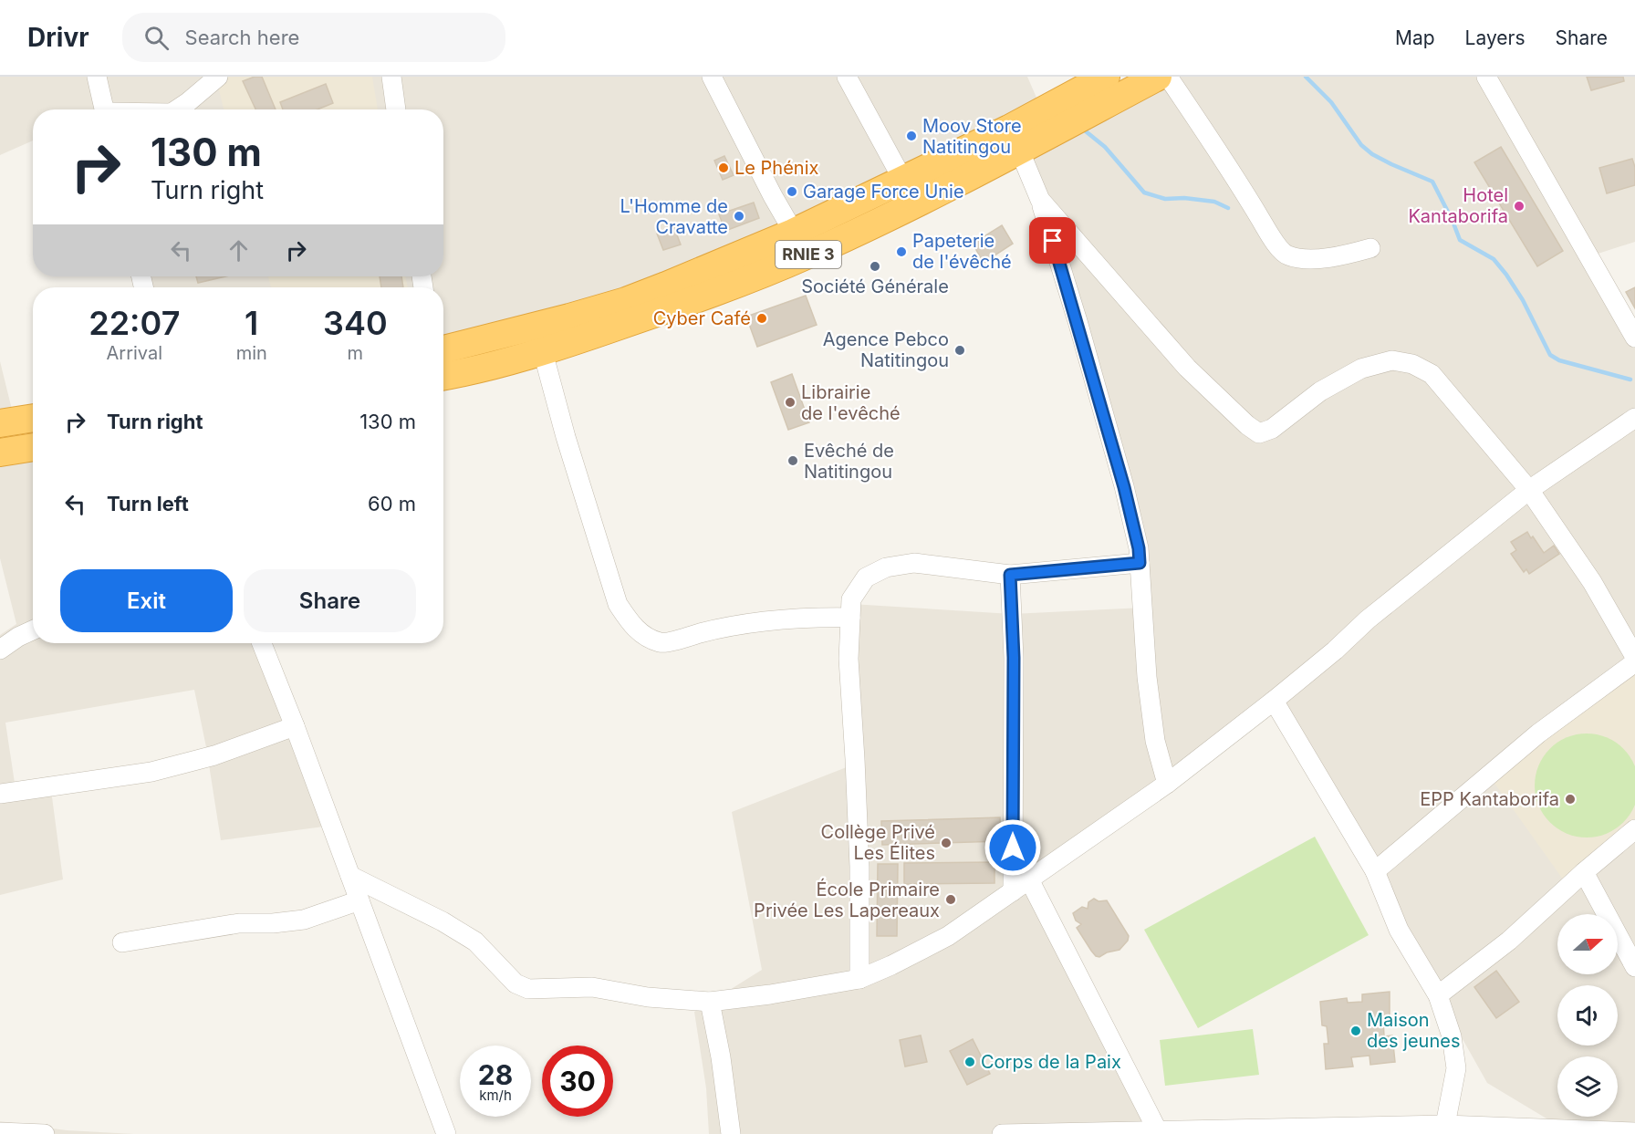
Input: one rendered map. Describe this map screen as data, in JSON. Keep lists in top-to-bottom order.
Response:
{
  "streets": {
    "highway": ["RNIE 3"]
  },
  "places": [
    "Moov Store Natitingou",
    "Le Phénix",
    "Garage Force Unie",
    "Hotel Kantaborifa",
    "L'Homme de Cravatte",
    "Papeterie de l'évêché",
    "Société Générale",
    "Cyber Café",
    "Agence Pebco Natitingou",
    "Librairie de l'evêché",
    "Evêché de Natitingou",
    "EPP Kantaborifa",
    "Collège Privé Les Élites",
    "École Primaire Privée Les Lapereaux",
    "Maison des jeunes",
    "Corps de la Paix"
  ],
  "north": "right",
  "page": {
    "header": "Drivr",
    "search": "Search here",
    "nav": ["Map", "Layers", "Share"],
    "turn": ["130 m", "Turn right"],
    "eta": [
      "22:07",
      "Arrival",
      "1",
      "min",
      "340",
      "m"
    ],
    "list": [
      {
        "name": "Turn right",
        "value": "130 m"
      },
      {
        "name": "Turn left",
        "value": "60 m"
      }
    ],
    "buttons": ["Exit", "Share"],
    "speed": "28 km/h",
    "limit": "30"
  }
}
